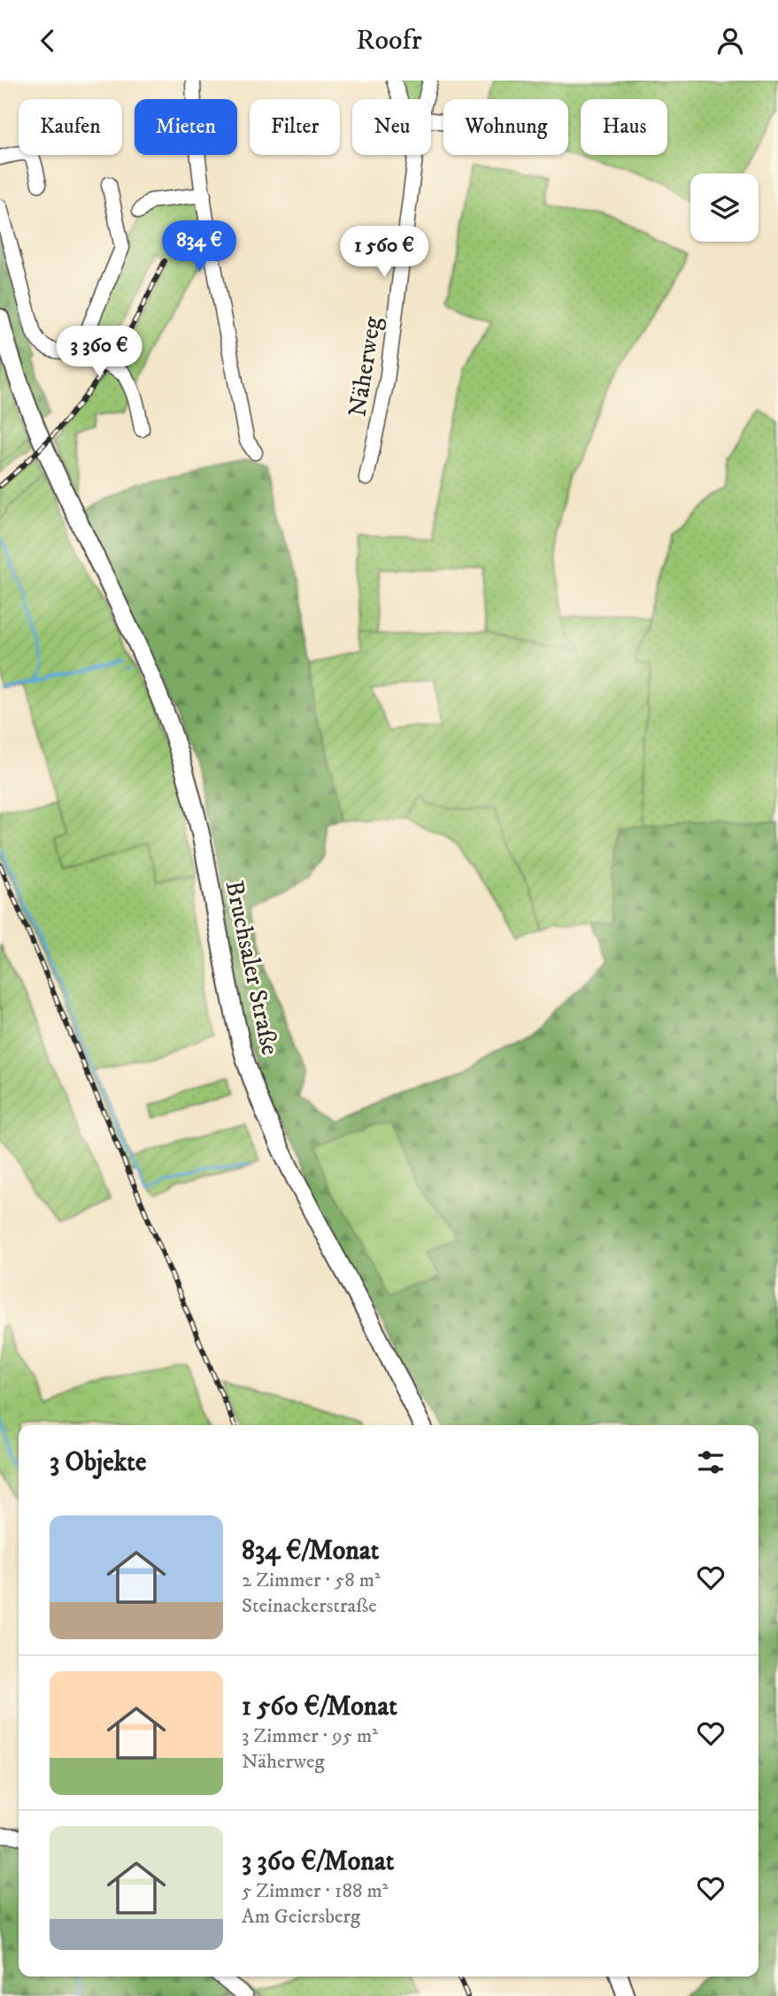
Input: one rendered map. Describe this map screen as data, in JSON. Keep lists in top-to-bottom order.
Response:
{
  "streets": {
    "main road": ["Bruchsaler Straße"],
    "street": ["Näherweg"]
  },
  "page": {
    "header": "Roofr",
    "chip": [
      "Kaufen",
      "Mieten",
      "Filter",
      "Neu",
      "Wohnung",
      "Haus"
    ],
    "price": ["834 €", "1 560 €", "3 360 €"],
    "heading": "3 Objekte",
    "list": [
      {
        "name": "834 €/Monat",
        "note": "2 Zimmer · 58 m² · Steinackerstraße"
      },
      {
        "name": "1 560 €/Monat",
        "note": "3 Zimmer · 95 m² · Näherweg"
      },
      {
        "name": "3 360 €/Monat",
        "note": "5 Zimmer · 188 m² · Am Geiersberg"
      }
    ]
  }
}
